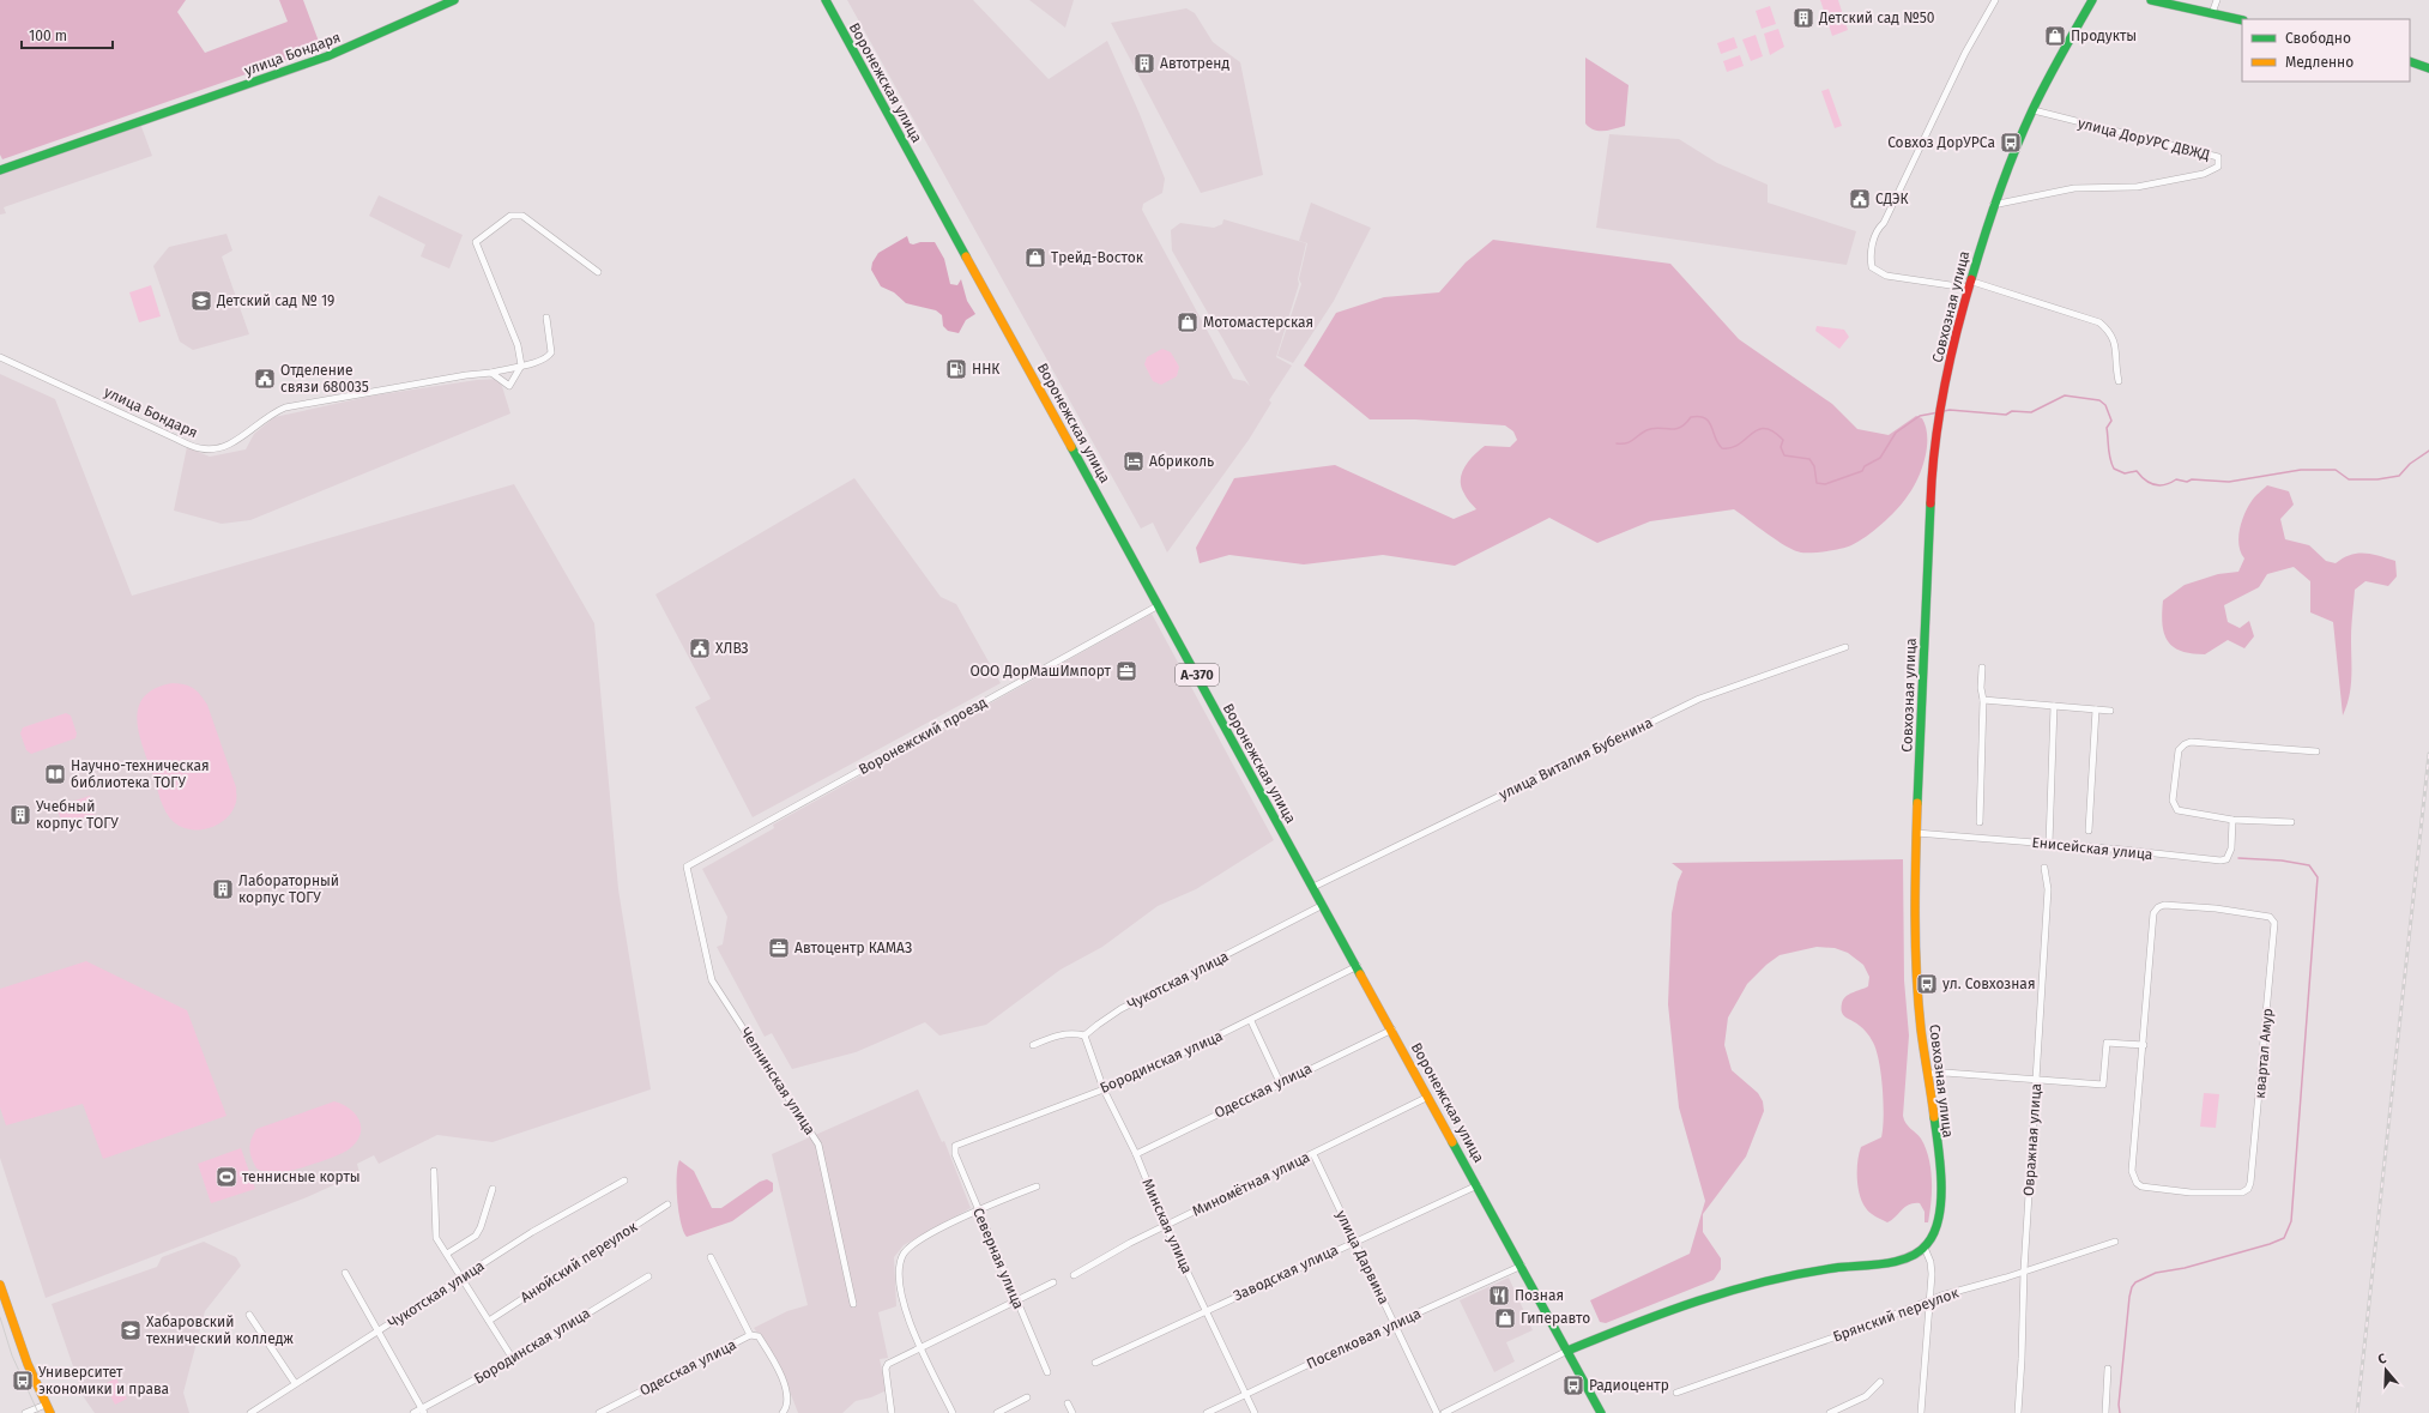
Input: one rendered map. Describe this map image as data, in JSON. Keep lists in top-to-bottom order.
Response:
{
  "streets": {
    "main road": [
      "улица Бондаря",
      "Воронежская улица",
      "Совхозная улица",
      "А-370"
    ],
    "street": [
      "улица ДорУРС ДВЖД",
      "Воронежский проезд",
      "улица Виталия Бубенина",
      "Енисейская улица",
      "Чукотская улица",
      "квартал Амур",
      "Бородинская улица",
      "Челнинская улица",
      "Одесская улица",
      "Овражная улица",
      "Миномётная улица",
      "Минская улица",
      "улица Дарвина",
      "Северная улица",
      "Анюйский переулок",
      "Заводская улица",
      "Брянский переулок",
      "Поселковая улица"
    ]
  },
  "crossings": [
    ["Воронежская улица", "Воронежский проезд"],
    ["Воронежская улица", "улица Виталия Бубенина"],
    ["Воронежская улица", "Чукотская улица"],
    ["Воронежская улица", "Бородинская улица"],
    ["Воронежская улица", "Одесская улица"],
    ["Воронежская улица", "Миномётная улица"],
    ["Воронежская улица", "Заводская улица"],
    ["Воронежская улица", "Поселковая улица"],
    ["улица ДорУРС ДВЖД", "Совхозная улица"],
    ["Совхозная улица", "Енисейская улица"],
    ["Воронежский проезд", "Челнинская улица"],
    ["Чукотская улица", "Минская улица"],
    ["Бородинская улица", "Минская улица"],
    ["Бородинская улица", "Северная улица"],
    ["Одесская улица", "Минская улица"],
    ["Овражная улица", "Брянский переулок"],
    ["Миномётная улица", "Минская улица"],
    ["Миномётная улица", "улица Дарвина"],
    ["Минская улица", "Заводская улица"],
    ["Минская улица", "Поселковая улица"],
    ["улица Дарвина", "Заводская улица"],
    ["улица Дарвина", "Поселковая улица"]
  ],
  "places": {
    "building": [
      "Детский сад №50",
      "Автотренд",
      "Учебный корпус ТОГУ",
      "Лабораторный корпус ТОГУ"
    ],
    "shop": [
      "Продукты",
      "Трейд-Восток",
      "Мотомастерская",
      "Гиперавто"
    ],
    "bus stop": [
      "Совхоз ДорУPCа",
      "ул. Совхозная",
      "Университет экономики и права",
      "Радиоцентр"
    ],
    "public building": ["СДЭК", "Отделение связи 680035", "ХЛВЗ"],
    "school or university": ["Детский сад № 19", "Хабаровский технический колледж"],
    "fuel station": ["ННК"],
    "hotel": ["Абриколь"],
    "office": ["ООО ДорМашИмпорт", "Автоцентр КАМАЗ"],
    "library": ["Научно-техническая библиотека ТОГУ"],
    "sports": ["теннисные корты"],
    "restaurant": ["Позная"]
  },
  "legend": ["Свободно", "Медленно"],
  "scale_bar": "100 m",
  "north": "top"
}
